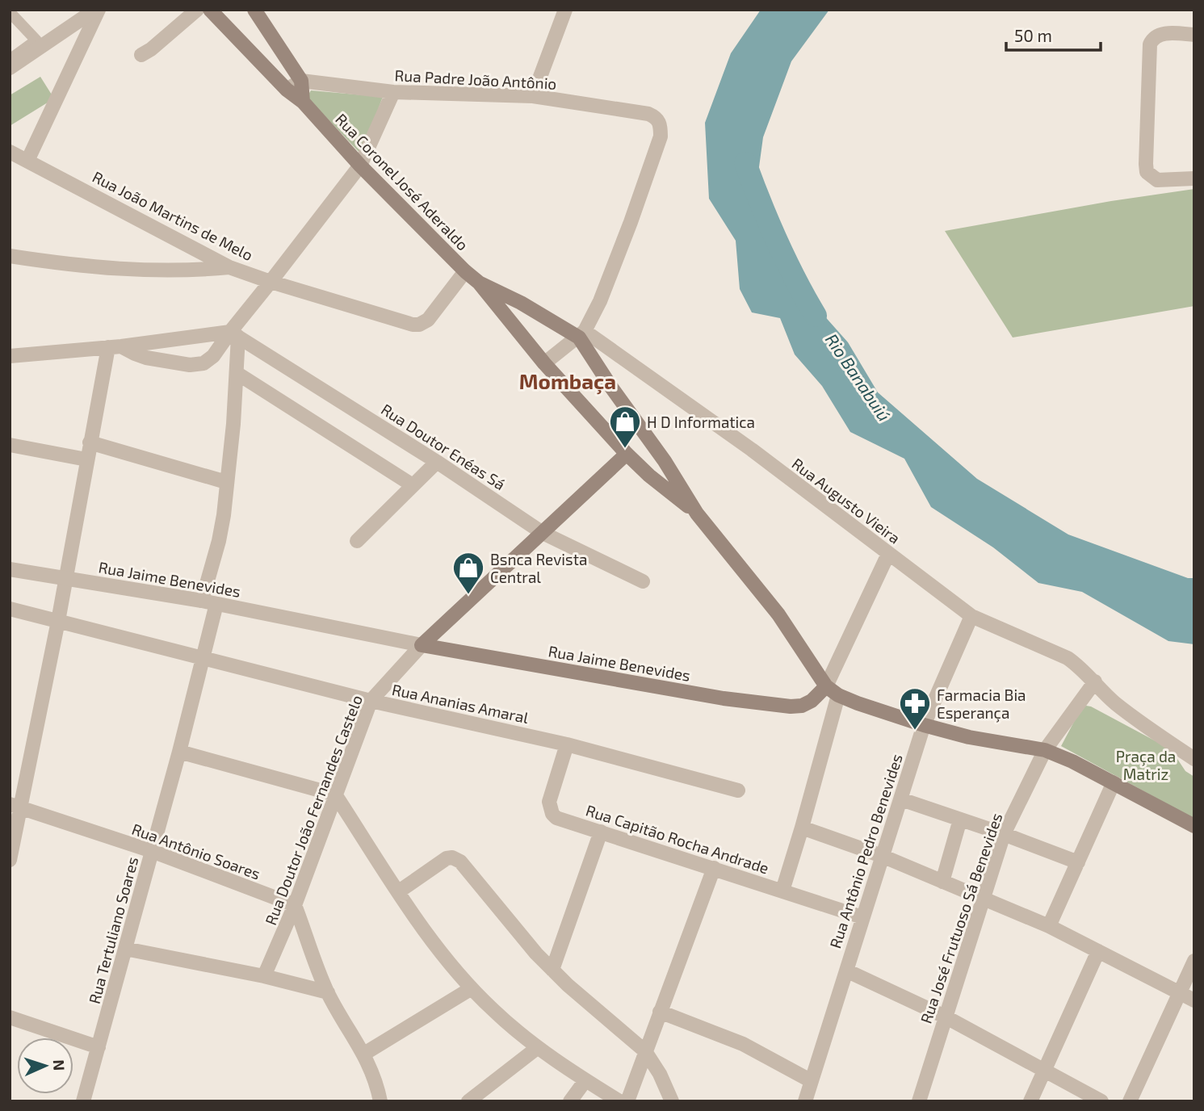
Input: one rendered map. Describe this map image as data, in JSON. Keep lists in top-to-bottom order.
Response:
{
  "streets": {
    "main road": ["Rua Coronel José Aderaldo", "Rua Jaime Benevides", "Rua Doutor João Fernandes Castelo"],
    "street": [
      "Rua Padre João Antônio",
      "Rua João Martins de Melo",
      "Rua Doutor Enéas Sá",
      "Rua Augusto Vieira",
      "Rua Ananias Amaral",
      "Rua Capitão Rocha Andrade",
      "Rua Antônio Soares",
      "Rua Antônio Pedro Benevides",
      "Rua José Frutuoso Sá Benevides",
      "Rua Tertuliano Soares"
    ]
  },
  "crossings": [
    ["Rua Padre João Antônio", "Rua Coronel José Aderaldo"],
    ["Rua Padre João Antônio", "Rua Augusto Vieira"],
    ["Rua Coronel José Aderaldo", "Rua João Martins de Melo"],
    ["Rua Coronel José Aderaldo", "Rua Augusto Vieira"],
    ["Rua Coronel José Aderaldo", "Rua Jaime Benevides"],
    ["Rua Coronel José Aderaldo", "Rua Doutor João Fernandes Castelo"],
    ["Rua Doutor Enéas Sá", "Rua Doutor João Fernandes Castelo"],
    ["Rua Doutor Enéas Sá", "Rua Tertuliano Soares"],
    ["Rua Augusto Vieira", "Rua Antônio Pedro Benevides"],
    ["Rua Augusto Vieira", "Rua José Frutuoso Sá Benevides"],
    ["Rua Jaime Benevides", "Rua Doutor João Fernandes Castelo"],
    ["Rua Jaime Benevides", "Rua Tertuliano Soares"],
    ["Rua Ananias Amaral", "Rua Doutor João Fernandes Castelo"],
    ["Rua Ananias Amaral", "Rua Capitão Rocha Andrade"],
    ["Rua Ananias Amaral", "Rua Tertuliano Soares"],
    ["Rua Doutor João Fernandes Castelo", "Rua Antônio Soares"],
    ["Rua Capitão Rocha Andrade", "Rua Antônio Pedro Benevides"],
    ["Rua Antônio Soares", "Rua Tertuliano Soares"]
  ],
  "districts": ["Mombaça"],
  "water": ["Rio Banabuiú"],
  "parks": ["Praça da Matriz"],
  "places": {
    "shop": ["H D Informatica", "Bsnca Revista Central"],
    "pharmacy": ["Farmacia Bia Esperança"]
  },
  "scale_bar": "50 m",
  "north": "right"
}
